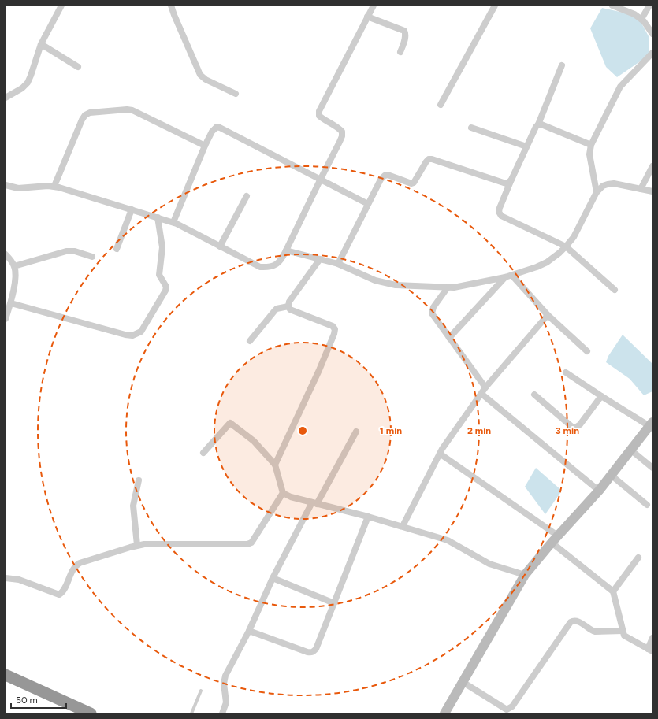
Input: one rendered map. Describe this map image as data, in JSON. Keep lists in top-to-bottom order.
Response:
{
  "scale_bar": "50 m",
  "rings": ["1 min", "2 min", "3 min"]
}
